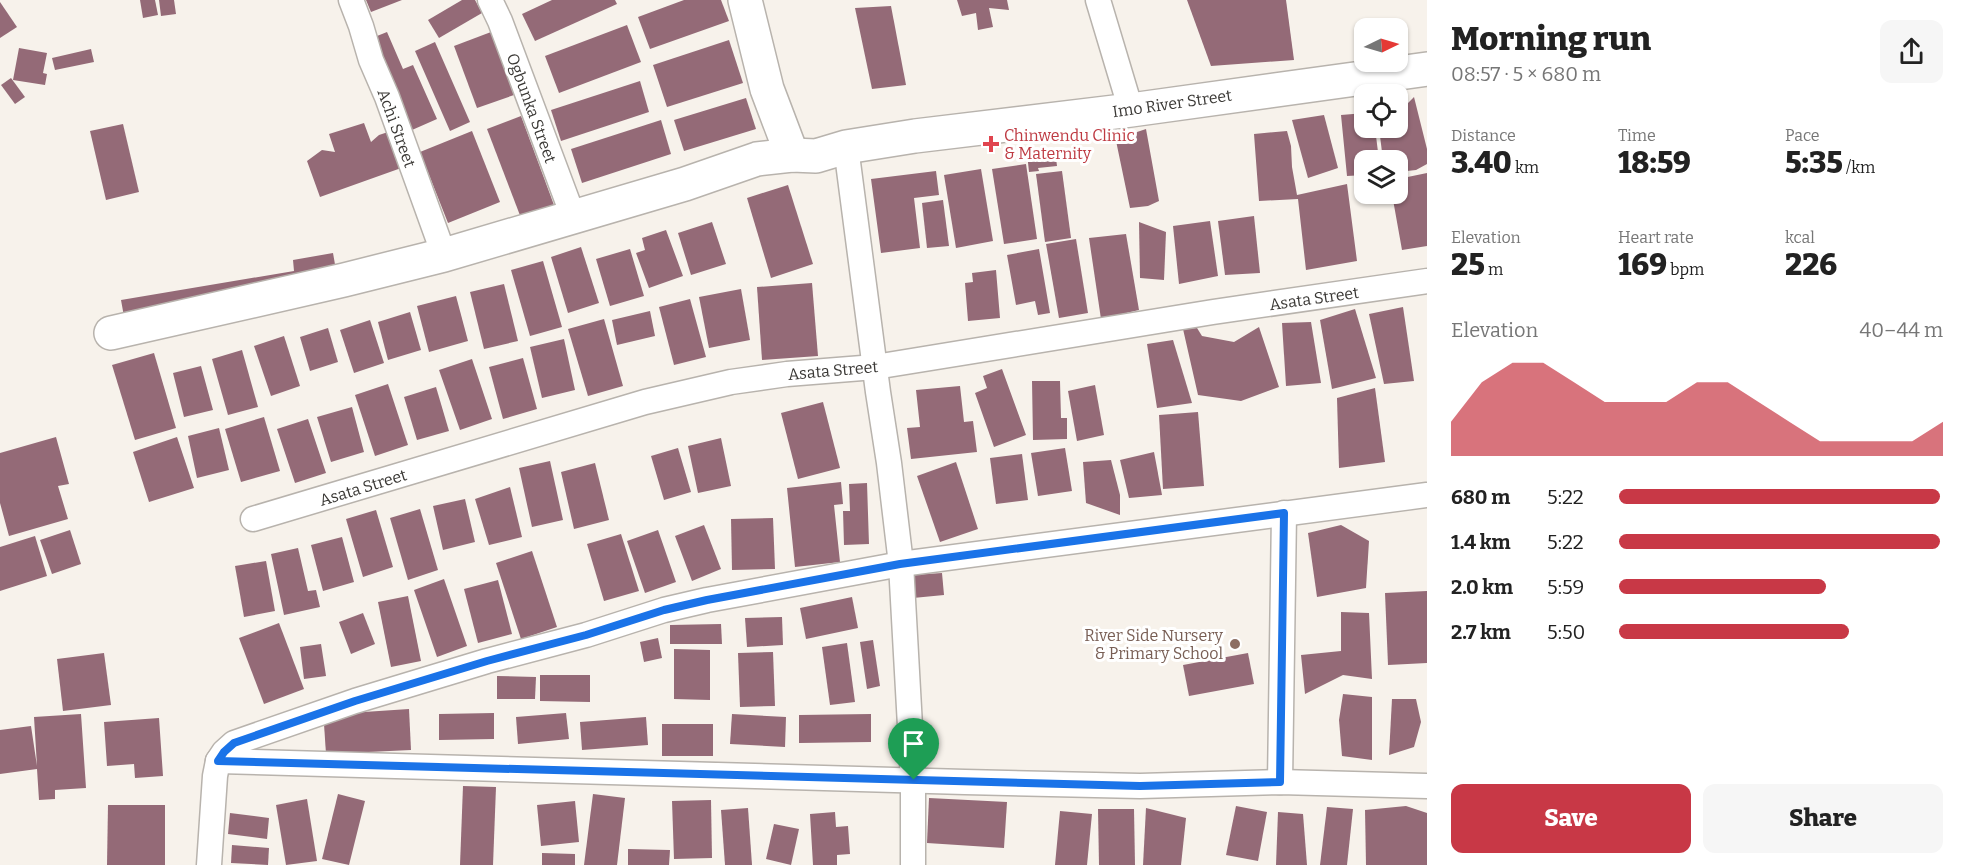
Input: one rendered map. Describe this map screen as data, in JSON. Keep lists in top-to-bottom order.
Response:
{
  "streets": {
    "street": [
      "Imo River Street",
      "Ogbunka Street",
      "Achi Street",
      "Asata Street"
    ]
  },
  "crossings": [
    ["Imo River Street", "Ogbunka Street"],
    ["Imo River Street", "Achi Street"]
  ],
  "places": {
    "health": ["Chinwendu Clinic & Maternity"],
    "other": ["River Side Nursery & Primary School"]
  },
  "north": "right",
  "page": {
    "heading": ["Morning run", "08:57 · 5 × 680 m"],
    "stats": [
      ["Distance", "3.40 km"],
      ["Time", "18:59"],
      ["Pace", "5:35 /km"],
      ["Elevation", "25 m"],
      ["Heart rate", "169 bpm"],
      ["kcal", "226"]
    ],
    "chart": ["Elevation", "40–44 m"],
    "list": [
      {
        "name": "680 m",
        "note": "5:22"
      },
      {
        "name": "1.4 km",
        "note": "5:22"
      },
      {
        "name": "2.0 km",
        "note": "5:59"
      },
      {
        "name": "2.7 km",
        "note": "5:50"
      }
    ],
    "buttons": ["Save", "Share"]
  }
}
